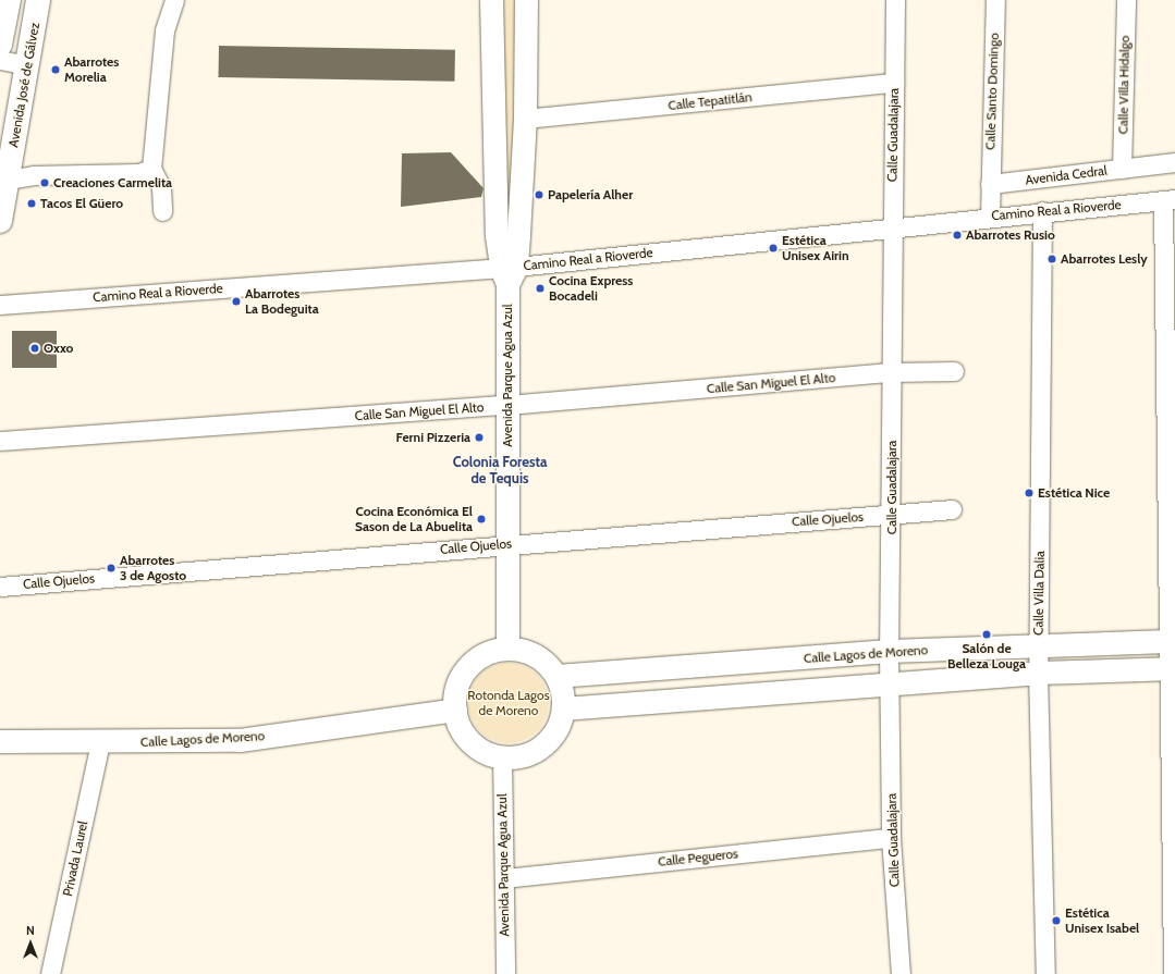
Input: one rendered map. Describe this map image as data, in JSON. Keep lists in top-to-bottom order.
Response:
{
  "streets": {
    "main road": ["Avenida José de Gálvez"],
    "street": [
      "Calle Villa Hidalgo",
      "Calle Santo Domingo",
      "Calle Tepatitlán",
      "Calle Guadalajara",
      "Avenida Cedral",
      "Camino Real a Rioverde",
      "Avenida Parque Agua Azul",
      "Calle San Miguel El Alto",
      "Calle Ojuelos",
      "Calle Villa Dalia",
      "Calle Lagos de Moreno",
      "Calle Pegueros",
      "Privada Laurel"
    ]
  },
  "crossings": [
    ["Calle Villa Hidalgo", "Avenida Cedral"],
    ["Calle Santo Domingo", "Avenida Cedral"],
    ["Calle Tepatitlán", "Calle Guadalajara"],
    ["Calle Tepatitlán", "Avenida Parque Agua Azul"],
    ["Calle Guadalajara", "Camino Real a Rioverde"],
    ["Calle Guadalajara", "Calle San Miguel El Alto"],
    ["Calle Guadalajara", "Calle Ojuelos"],
    ["Calle Guadalajara", "Calle Lagos de Moreno"],
    ["Calle Guadalajara", "Calle Pegueros"],
    ["Camino Real a Rioverde", "Avenida Parque Agua Azul"],
    ["Camino Real a Rioverde", "Calle Villa Dalia"],
    ["Avenida Parque Agua Azul", "Calle San Miguel El Alto"],
    ["Avenida Parque Agua Azul", "Calle Ojuelos"],
    ["Avenida Parque Agua Azul", "Calle Lagos de Moreno"],
    ["Avenida Parque Agua Azul", "Calle Pegueros"],
    ["Calle Villa Dalia", "Calle Lagos de Moreno"],
    ["Calle Lagos de Moreno", "Privada Laurel"]
  ],
  "districts": ["Colonia Foresta de Tequis"],
  "parks": ["Rotonda Lagos de Moreno"],
  "places": [
    "Abarrotes Morelia",
    "Creaciones Carmelita",
    "Papelería Alher",
    "Tacos El Güero",
    "Abarrotes Rusio",
    "Estética Unisex Airin",
    "Abarrotes Lesly",
    "Cocina Express Bocadeli",
    "Abarrotes La Bodeguita",
    "Oxxo",
    "Ferni Pizzeria",
    "Estética Nice",
    "Cocina Económica El Sason de La Abuelita",
    "Abarrotes 3 de Agosto",
    "Salón de Belleza Louga",
    "Estética Unisex Isabel"
  ],
  "north": "top"
}
